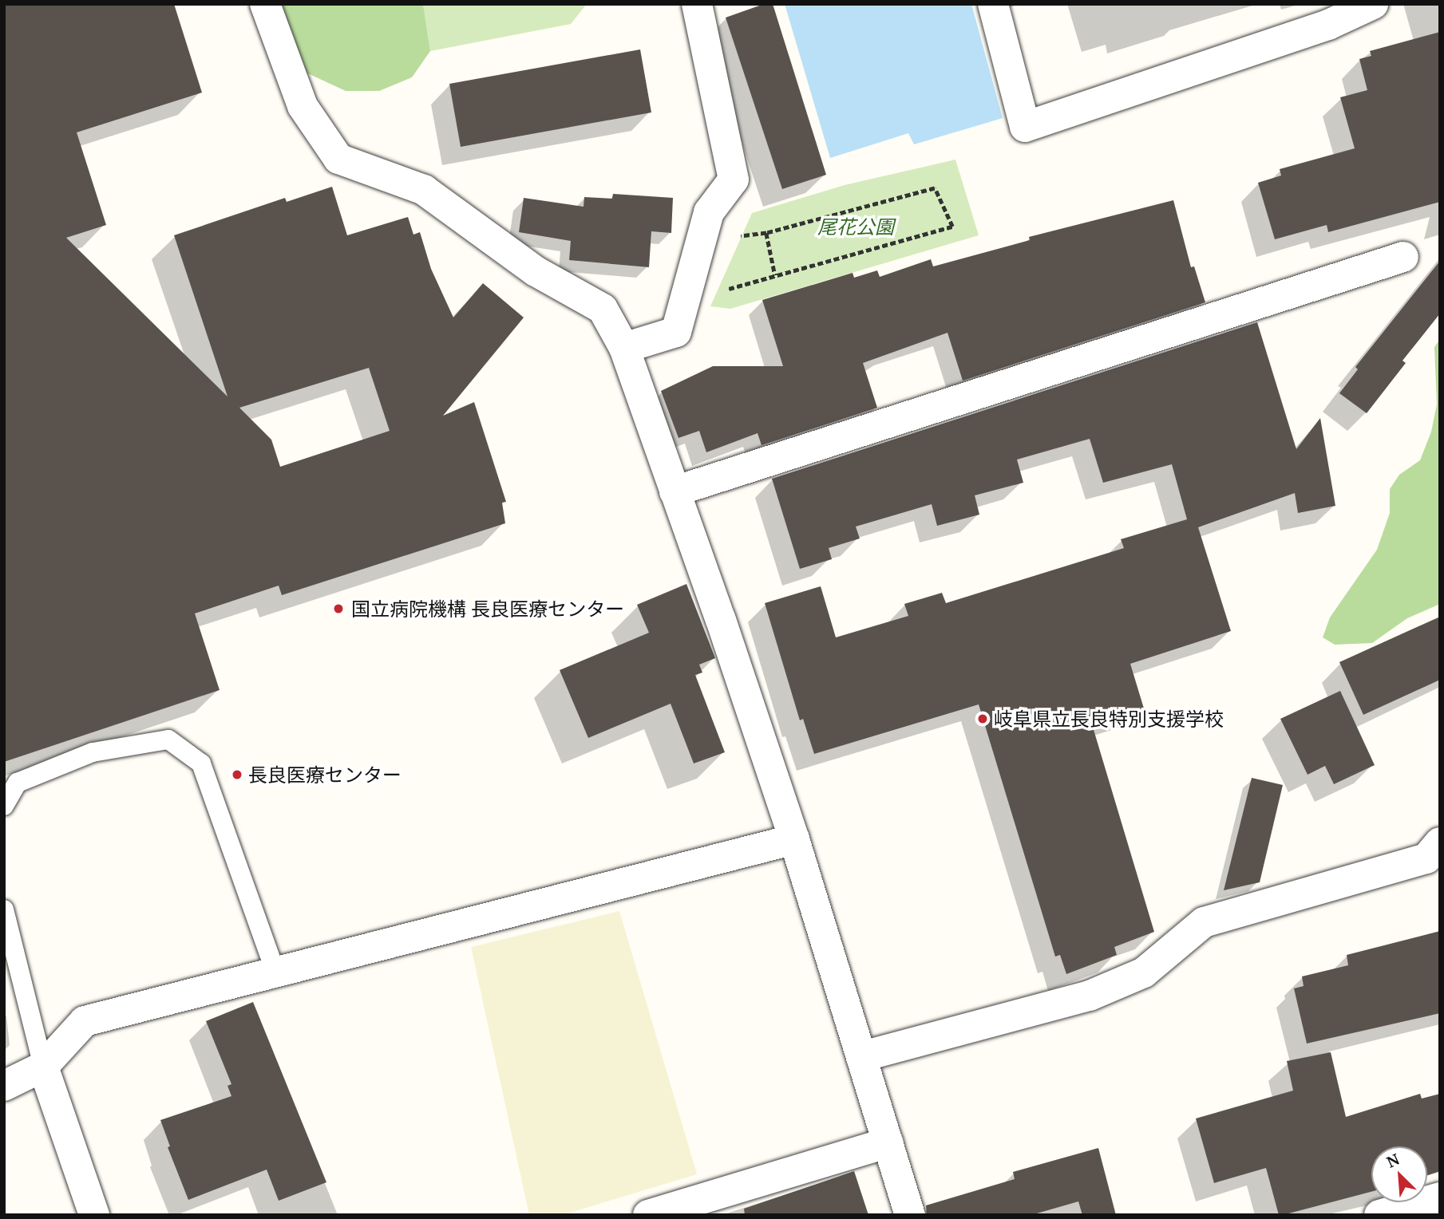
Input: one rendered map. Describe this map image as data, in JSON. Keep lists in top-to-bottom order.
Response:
{
  "parks": ["尾花公園"],
  "places": ["国立病院機構 長良医療センター", "岐阜県立長良特別支援学校", "長良医療センター"],
  "north": "top left"
}
